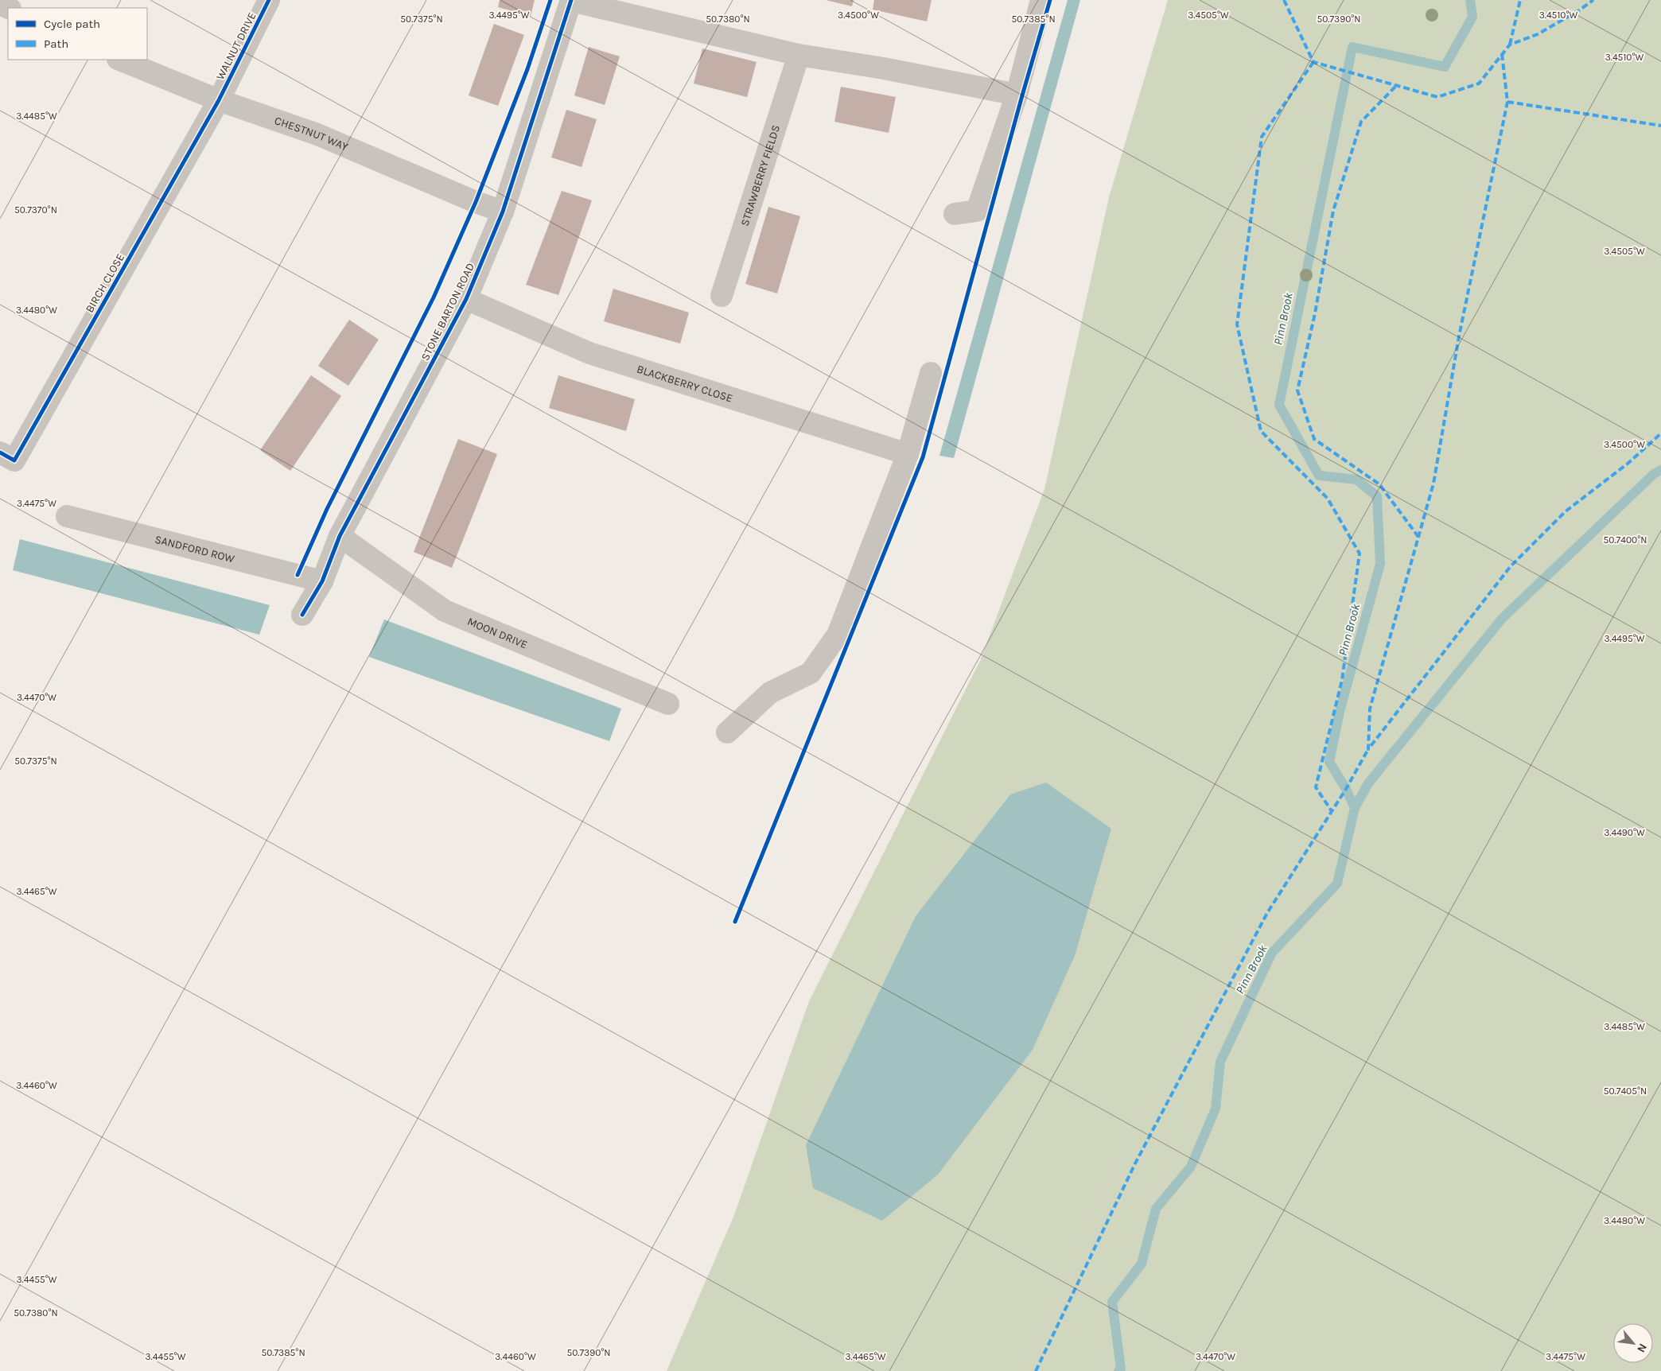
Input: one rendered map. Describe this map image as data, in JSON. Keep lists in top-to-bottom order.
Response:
{
  "streets": {
    "street": [
      "WALNUT DRIVE",
      "CHESTNUT WAY",
      "STRAWBERRY FIELDS",
      "BIRCH CLOSE",
      "STONE BARTON ROAD",
      "BLACKBERRY CLOSE",
      "SANDFORD ROW",
      "MOON DRIVE"
    ]
  },
  "crossings": [
    ["WALNUT DRIVE", "CHESTNUT WAY"],
    ["WALNUT DRIVE", "BIRCH CLOSE"],
    ["CHESTNUT WAY", "BIRCH CLOSE"],
    ["CHESTNUT WAY", "STONE BARTON ROAD"],
    ["STONE BARTON ROAD", "BLACKBERRY CLOSE"],
    ["STONE BARTON ROAD", "SANDFORD ROW"],
    ["STONE BARTON ROAD", "MOON DRIVE"]
  ],
  "water": ["Pinn Brook"],
  "legend": ["Cycle path", "Path"],
  "north": "bottom right",
  "coordinates": [
    "3.4495°W",
    "3.4500°W",
    "3.4505°W",
    "3.4510°W",
    "50.7375°N",
    "50.7380°N",
    "50.7385°N",
    "50.7390°N",
    "3.4485°W",
    "50.7370°N",
    "3.4480°W",
    "3.4475°W",
    "50.7400°N",
    "3.4470°W",
    "3.4490°W",
    "3.4465°W",
    "3.4460°W",
    "50.7405°N",
    "3.4455°W"
  ]
}
